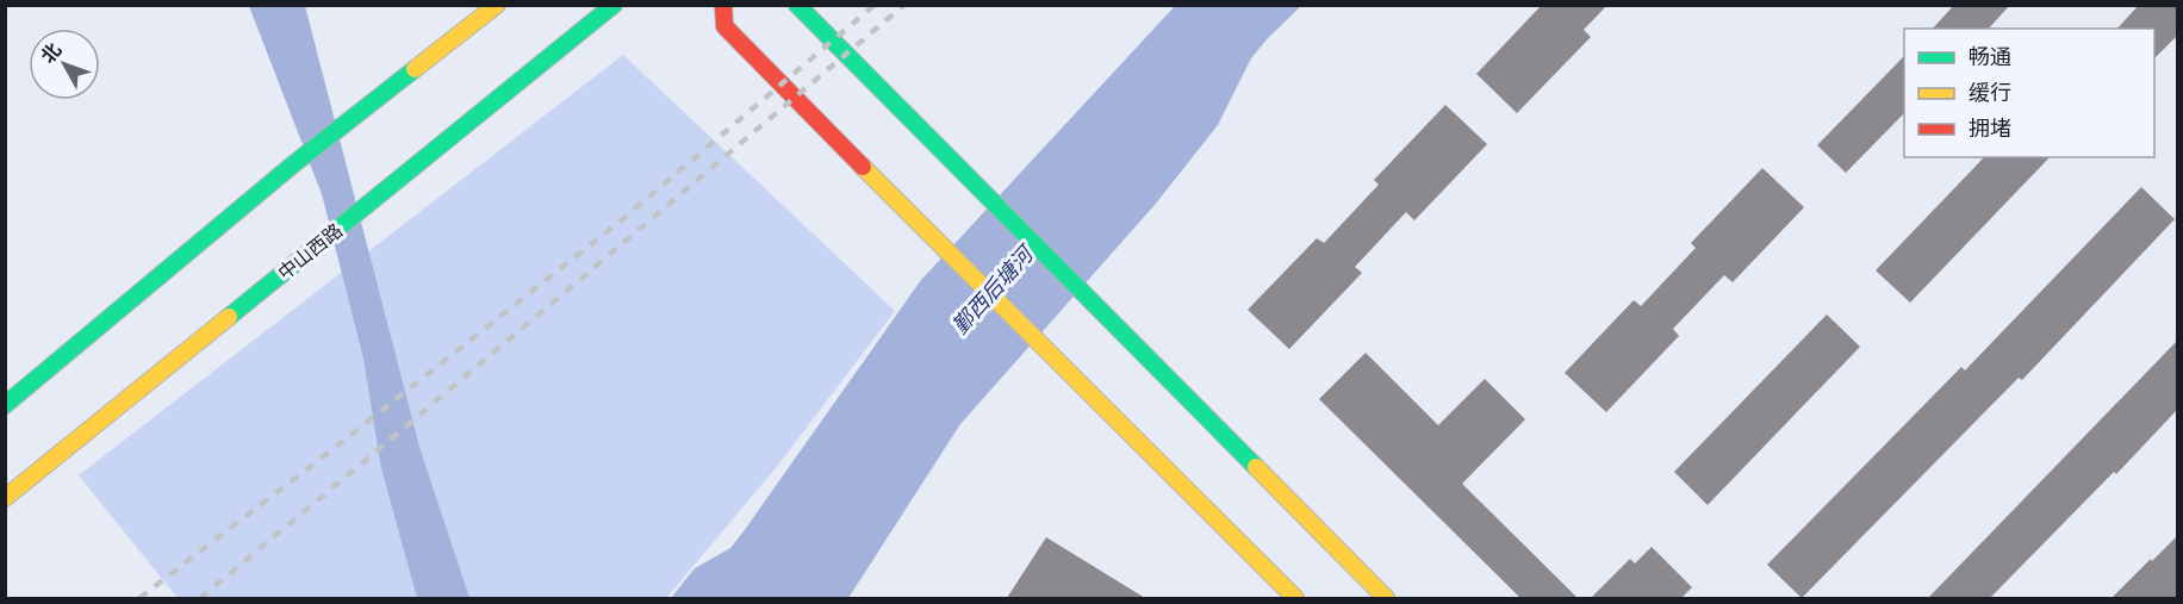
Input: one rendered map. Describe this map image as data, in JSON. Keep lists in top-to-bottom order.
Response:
{
  "streets": {
    "street": ["中山西路"]
  },
  "water": ["鄞西后塘河"],
  "legend": ["畅通", "缓行", "拥堵"],
  "north": "top left"
}
